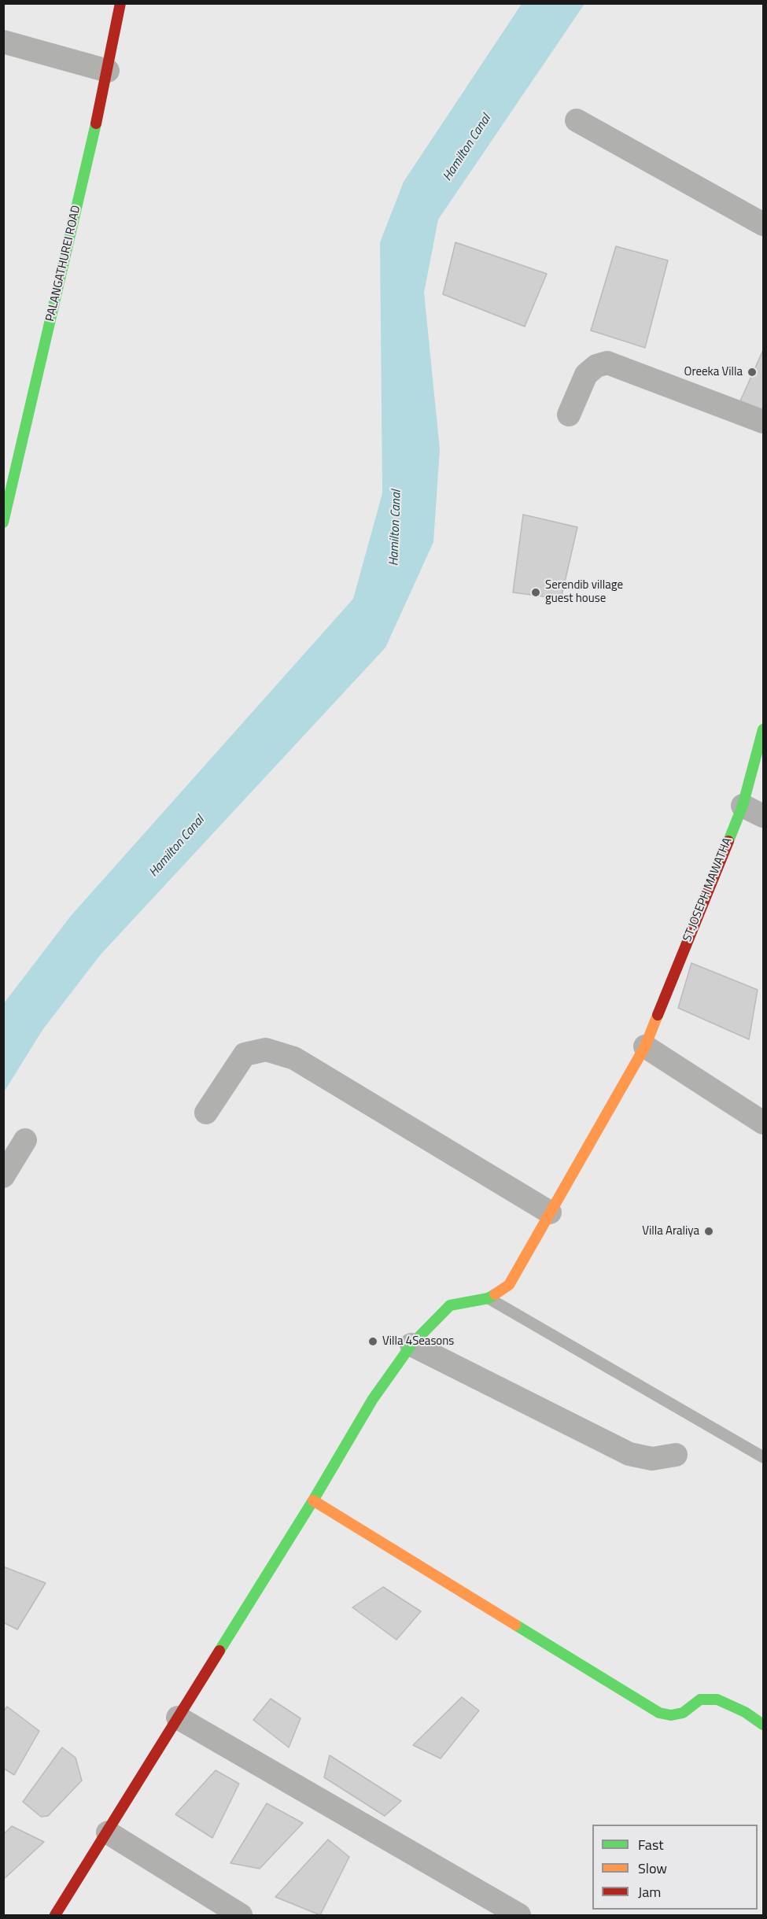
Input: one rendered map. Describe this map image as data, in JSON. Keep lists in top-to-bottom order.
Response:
{
  "streets": {
    "street": ["PALANGATHUREI ROAD", "ST.JOSEPH MAWATHA"]
  },
  "water": ["Hamilton Canal"],
  "places": [
    "Oreeka Villa",
    "Serendib village guest house",
    "Villa Araliya",
    "Villa 4Seasons"
  ],
  "legend": ["Fast", "Slow", "Jam"]
}
